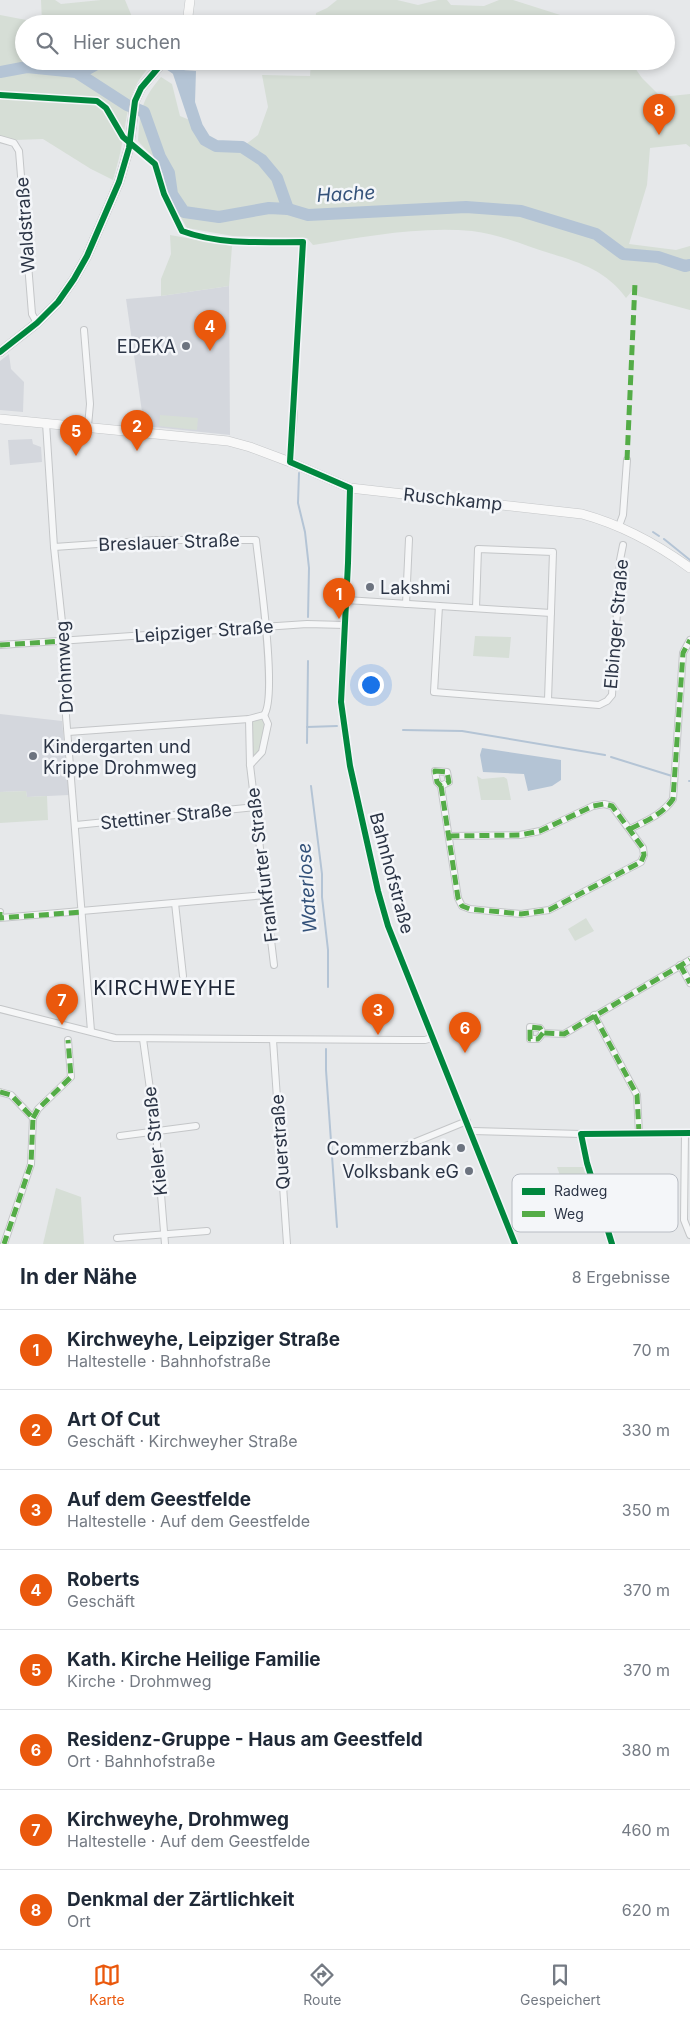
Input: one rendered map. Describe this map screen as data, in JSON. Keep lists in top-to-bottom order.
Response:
{
  "streets": {
    "main road": ["Ruschkamp"],
    "street": [
      "Waldstraße",
      "Breslauer Straße",
      "Elbinger Straße",
      "Leipziger Straße",
      "Drohmweg",
      "Stettiner Straße",
      "Frankfurter Straße",
      "Bahnhofstraße",
      "Kieler Straße",
      "Querstraße"
    ]
  },
  "crossings": [
    ["Ruschkamp", "Drohmweg"],
    ["Ruschkamp", "Bahnhofstraße"],
    ["Breslauer Straße", "Leipziger Straße"],
    ["Breslauer Straße", "Drohmweg"],
    ["Breslauer Straße", "Frankfurter Straße"],
    ["Leipziger Straße", "Drohmweg"],
    ["Leipziger Straße", "Frankfurter Straße"],
    ["Leipziger Straße", "Bahnhofstraße"],
    ["Drohmweg", "Stettiner Straße"],
    ["Stettiner Straße", "Frankfurter Straße"]
  ],
  "districts": ["KIRCHWEYHE"],
  "water": ["Hache", "Waterlose"],
  "places": [
    "EDEKA",
    "Lakshmi",
    "Kindergarten und Krippe Drohmweg",
    "Commerzbank",
    "Volksbank eG"
  ],
  "legend": ["Radweg", "Weg"],
  "page": {
    "search": "Hier suchen",
    "pins": [
      "8",
      "4",
      "2",
      "5",
      "1",
      "7",
      "3",
      "6"
    ],
    "heading": ["In der Nähe", "8 Ergebnisse"],
    "list": [
      {
        "mark": "1",
        "name": "Kirchweyhe, Leipziger Straße",
        "note": "Haltestelle · Bahnhofstraße",
        "value": "70 m"
      },
      {
        "mark": "2",
        "name": "Art Of Cut",
        "note": "Geschäft · Kirchweyher Straße",
        "value": "330 m"
      },
      {
        "mark": "3",
        "name": "Auf dem Geestfelde",
        "note": "Haltestelle · Auf dem Geestfelde",
        "value": "350 m"
      },
      {
        "mark": "4",
        "name": "Roberts",
        "note": "Geschäft",
        "value": "370 m"
      },
      {
        "mark": "5",
        "name": "Kath. Kirche Heilige Familie",
        "note": "Kirche · Drohmweg",
        "value": "370 m"
      },
      {
        "mark": "6",
        "name": "Residenz-Gruppe - Haus am Geestfeld",
        "note": "Ort · Bahnhofstraße",
        "value": "380 m"
      },
      {
        "mark": "7",
        "name": "Kirchweyhe, Drohmweg",
        "note": "Haltestelle · Auf dem Geestfelde",
        "value": "460 m"
      },
      {
        "mark": "8",
        "name": "Denkmal der Zärtlichkeit",
        "note": "Ort",
        "value": "620 m"
      }
    ],
    "nav": ["Karte", "Route", "Gespeichert"]
  }
}
